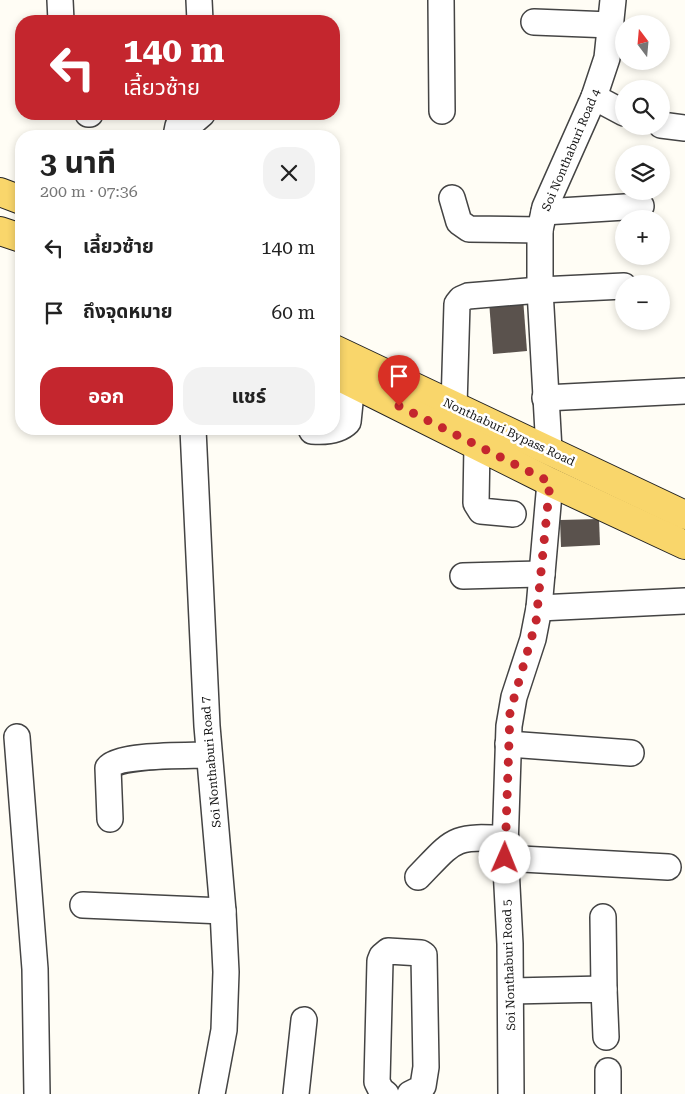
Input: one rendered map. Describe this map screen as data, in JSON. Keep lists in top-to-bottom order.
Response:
{
  "streets": {
    "main road": ["Nonthaburi Bypass Road"],
    "street": ["Soi Nonthaburi Road 4", "Soi Nonthaburi Road 7", "Soi Nonthaburi Road 5"]
  },
  "crossings": [
    ["Soi Nonthaburi Road 4", "Nonthaburi Bypass Road"],
    ["Nonthaburi Bypass Road", "Soi Nonthaburi Road 5"]
  ],
  "north": "top",
  "page": {
    "map_buttons": ["+", "−"],
    "turn": ["140 m", "เลี้ยวซ้าย"],
    "heading": ["3 นาที", "200 m · 07:36"],
    "list": [
      {
        "name": "เลี้ยวซ้าย",
        "value": "140 m"
      },
      {
        "name": "ถึงจุดหมาย",
        "value": "60 m"
      }
    ],
    "buttons": ["ออก", "แชร์"]
  }
}
